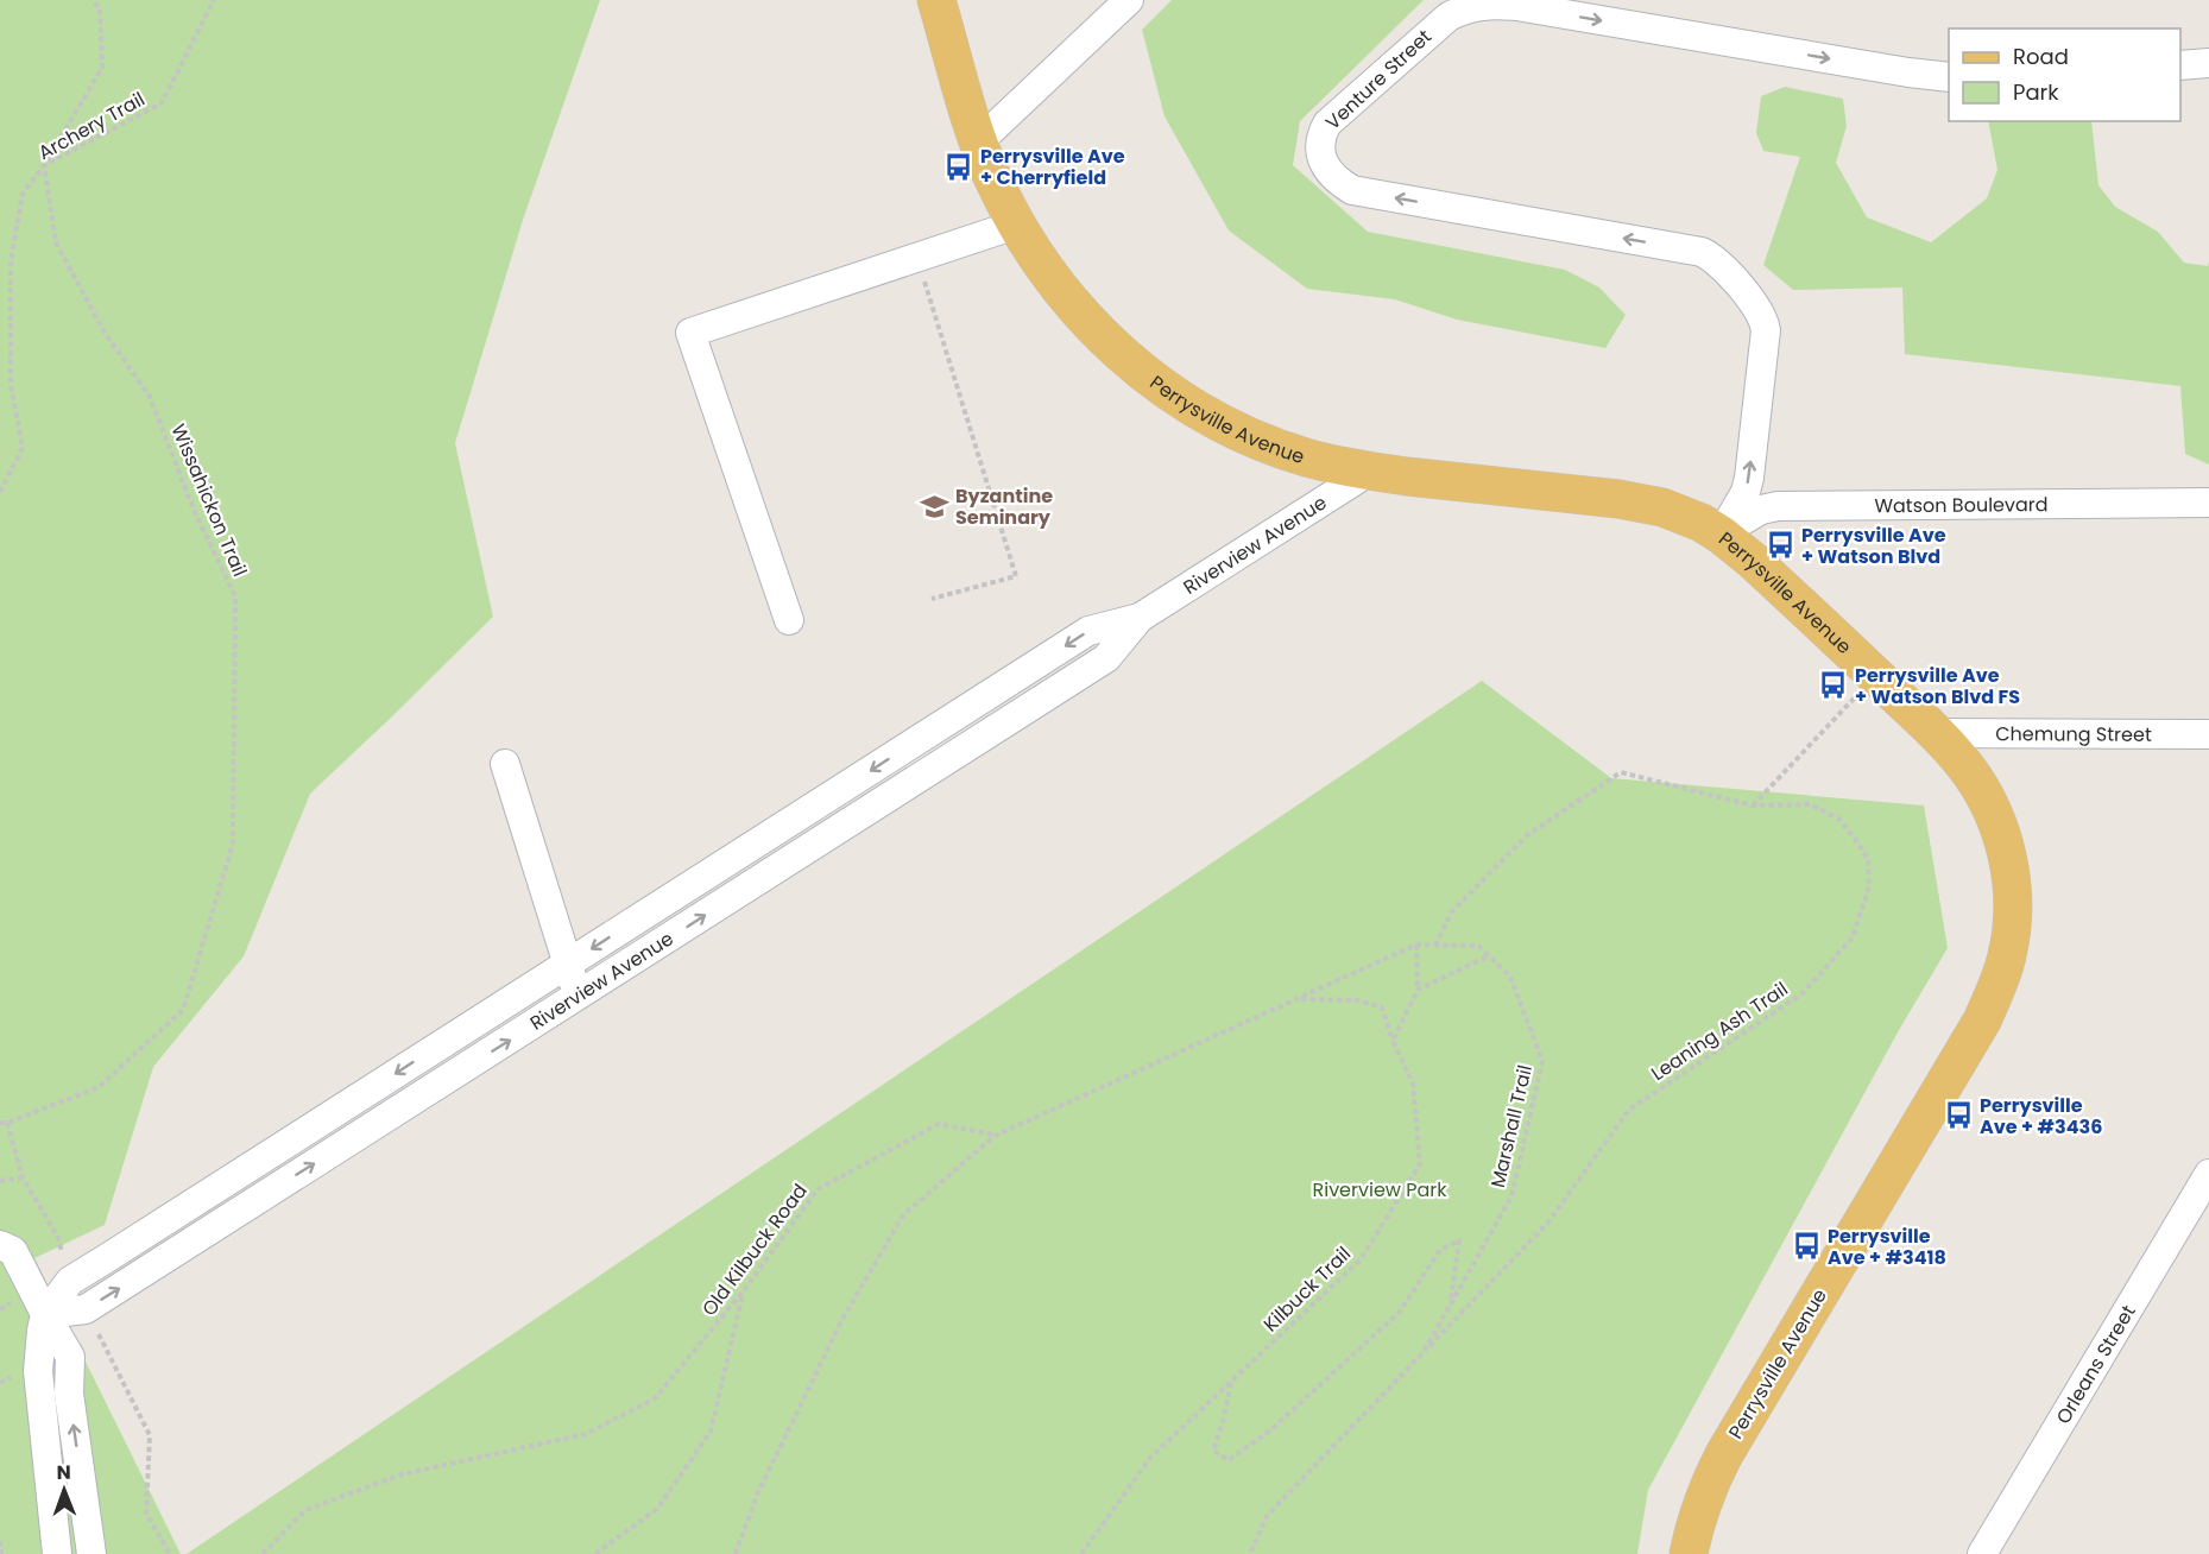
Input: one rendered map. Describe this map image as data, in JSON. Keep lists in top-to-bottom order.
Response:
{
  "streets": {
    "main road": ["Perrysville Avenue"],
    "street": [
      "Venture Street",
      "Watson Boulevard",
      "Riverview Avenue",
      "Chemung Street",
      "Orleans Street"
    ],
    "path": [
      "Archery Trail",
      "Wissahickon Trail",
      "Leaning Ash Trail",
      "Marshall Trail",
      "Old Kilbuck Road",
      "Kilbuck Trail"
    ]
  },
  "crossings": [
    ["Venture Street", "Perrysville Avenue"],
    ["Venture Street", "Watson Boulevard"],
    ["Archery Trail", "Wissahickon Trail"],
    ["Perrysville Avenue", "Watson Boulevard"],
    ["Perrysville Avenue", "Riverview Avenue"],
    ["Perrysville Avenue", "Chemung Street"],
    ["Leaning Ash Trail", "Marshall Trail"],
    ["Marshall Trail", "Old Kilbuck Road"],
    ["Marshall Trail", "Kilbuck Trail"]
  ],
  "parks": ["Riverview Park"],
  "places": {
    "bus stop": [
      "Perrysville Ave + Cherryfield",
      "Perrysville Ave + Watson Blvd",
      "Perrysville Ave + Watson Blvd FS",
      "Perrysville Ave + #3436",
      "Perrysville Ave + #3418"
    ],
    "school or university": ["Byzantine Seminary"]
  },
  "legend": ["Road", "Park"],
  "north": "top"
}
